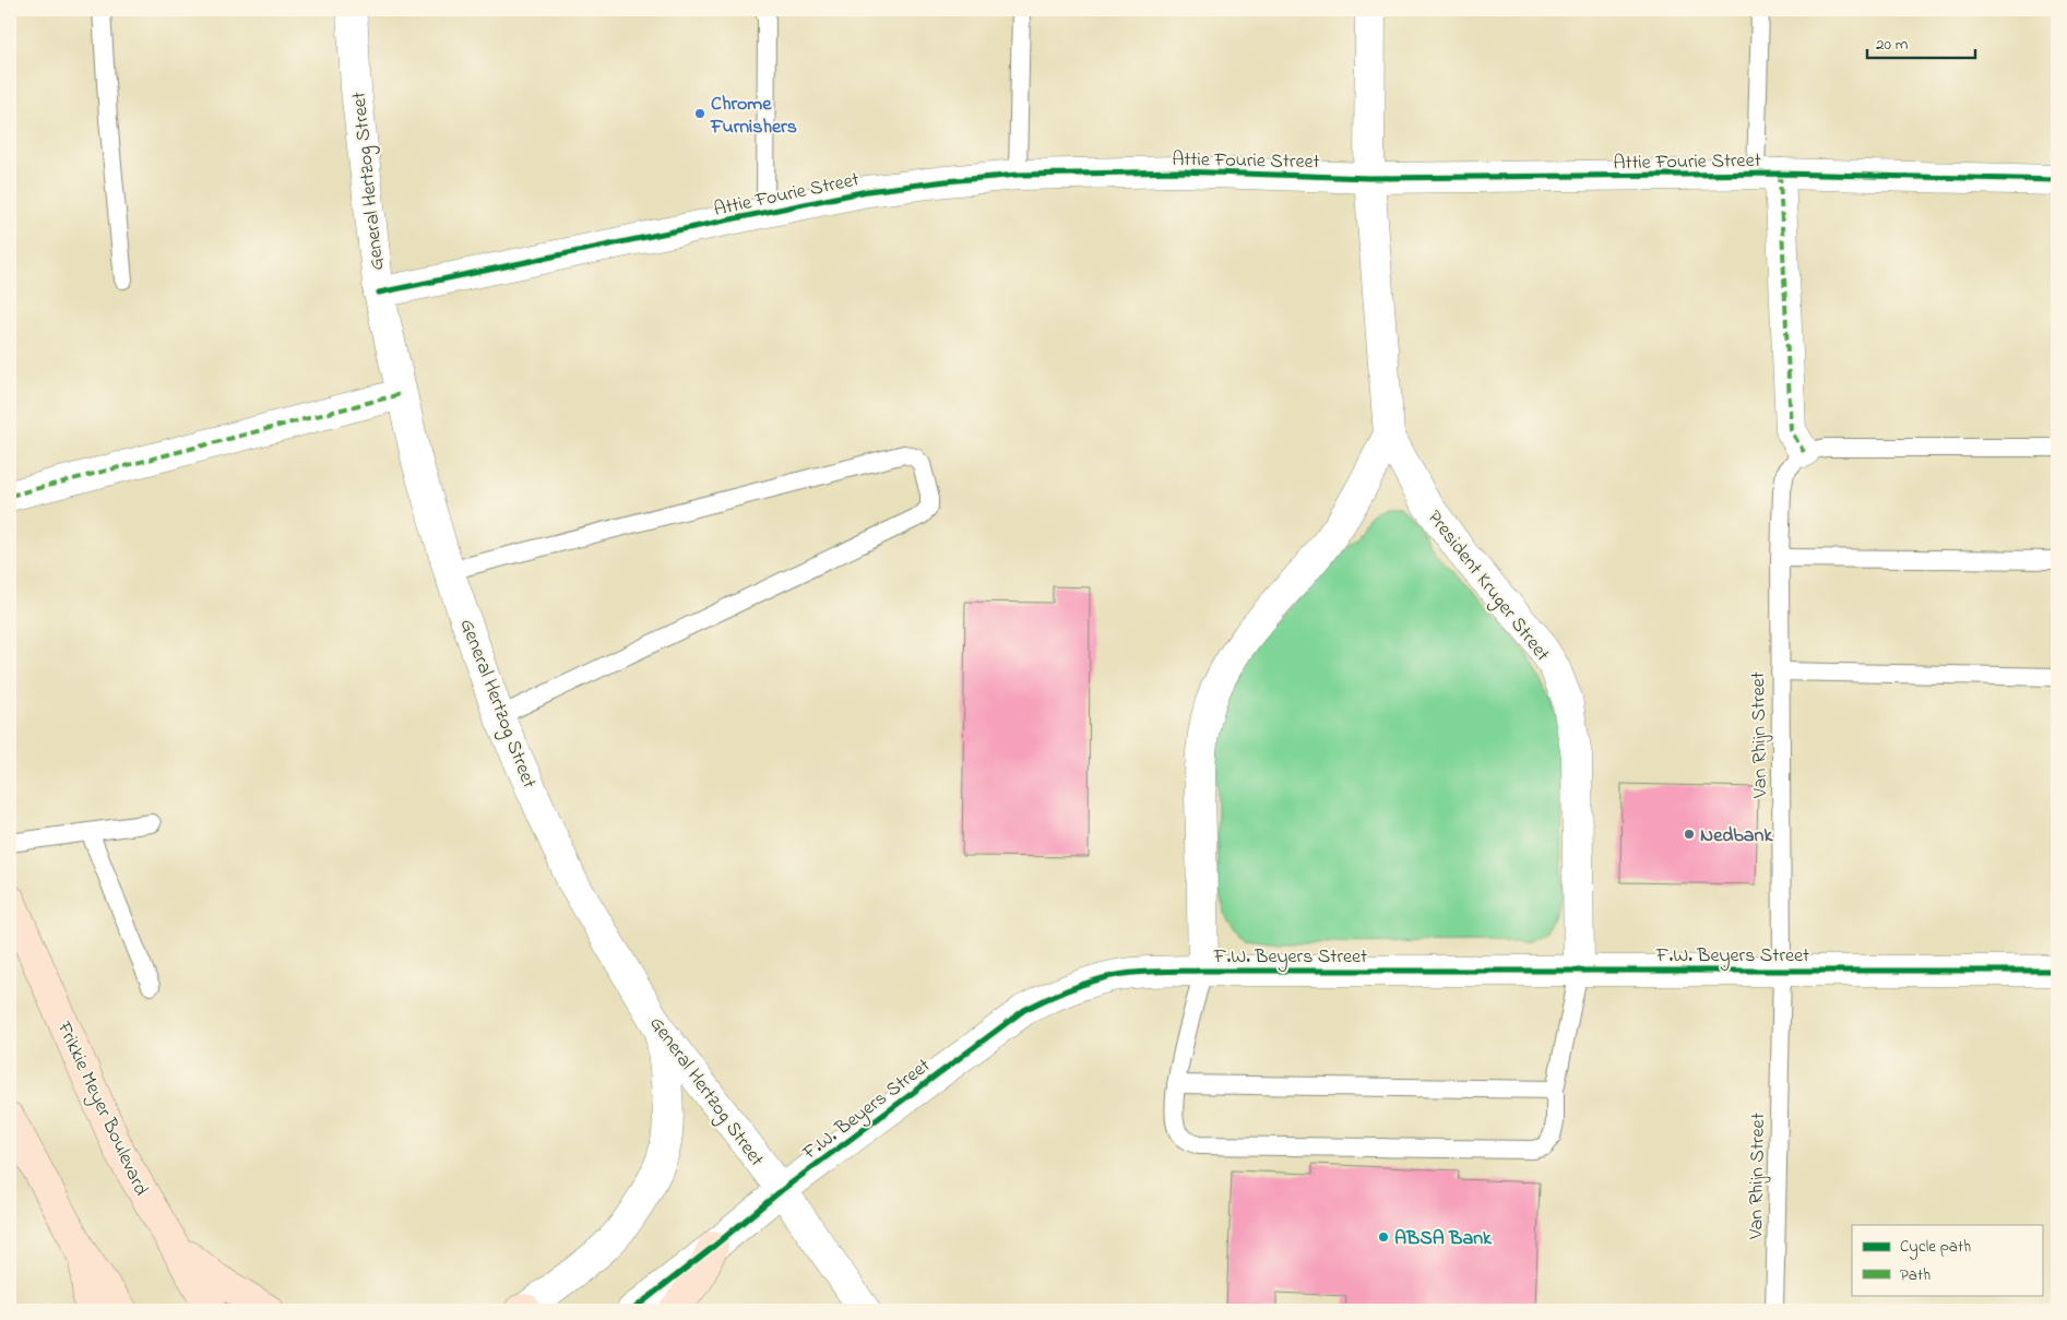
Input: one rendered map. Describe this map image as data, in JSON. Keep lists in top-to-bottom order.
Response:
{
  "streets": {
    "main road": ["Frikkie Meyer Boulevard"],
    "street": [
      "Attie Fourie Street",
      "General Hertzog Street",
      "President Kruger Street",
      "F.W. Beyers Street"
    ],
    "lane": ["Van Rhijn Street"]
  },
  "crossings": [
    ["Attie Fourie Street", "General Hertzog Street"],
    ["Attie Fourie Street", "President Kruger Street"],
    ["General Hertzog Street", "F.W. Beyers Street"],
    ["President Kruger Street", "F.W. Beyers Street"],
    ["Van Rhijn Street", "F.W. Beyers Street"]
  ],
  "places": ["Chrome Furnishers", "Nedbank", "ABSA Bank"],
  "legend": ["Cycle path", "Path"],
  "scale_bar": "20 m"
}
